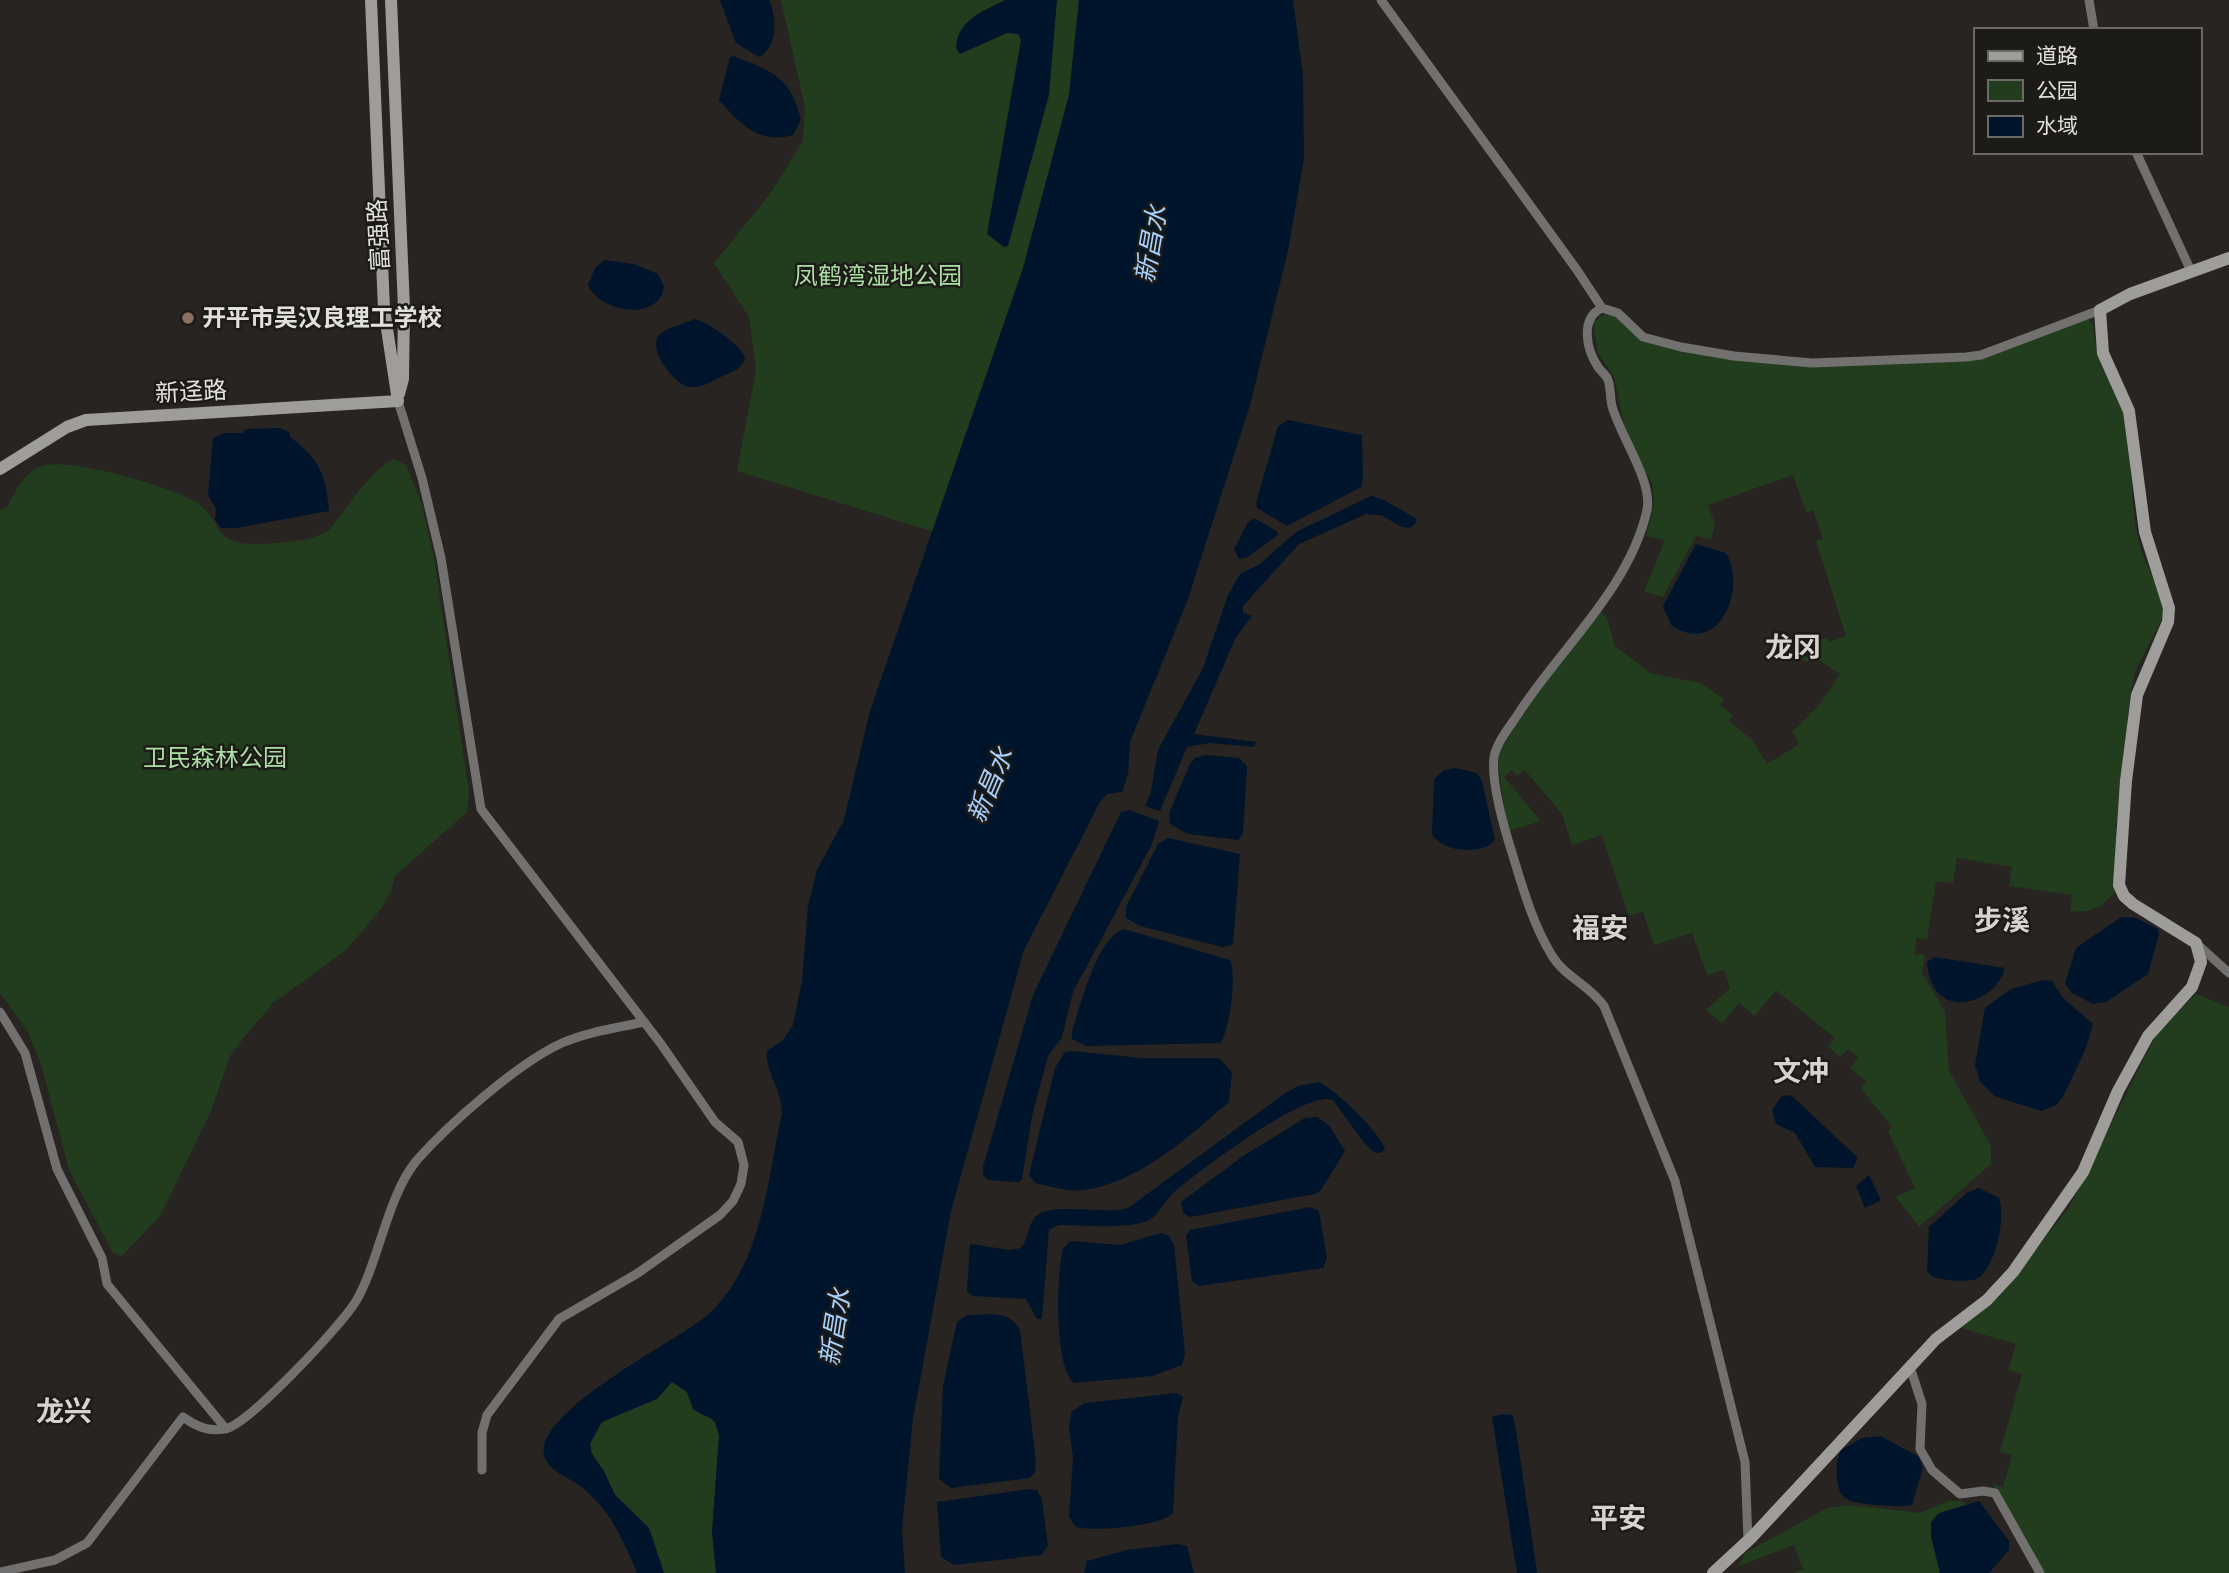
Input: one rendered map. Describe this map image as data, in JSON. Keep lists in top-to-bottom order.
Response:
{
  "streets": {
    "street": ["富强路", "新迳路"]
  },
  "crossings": [
    ["富强路", "新迳路"]
  ],
  "districts": [
    "龙冈",
    "步溪",
    "福安",
    "文冲",
    "龙兴",
    "平安"
  ],
  "water": ["新昌水"],
  "parks": ["凤鹤湾湿地公园", "卫民森林公园"],
  "places": ["开平市吴汉良理工学校"],
  "legend": ["道路", "公园", "水域"]
}
